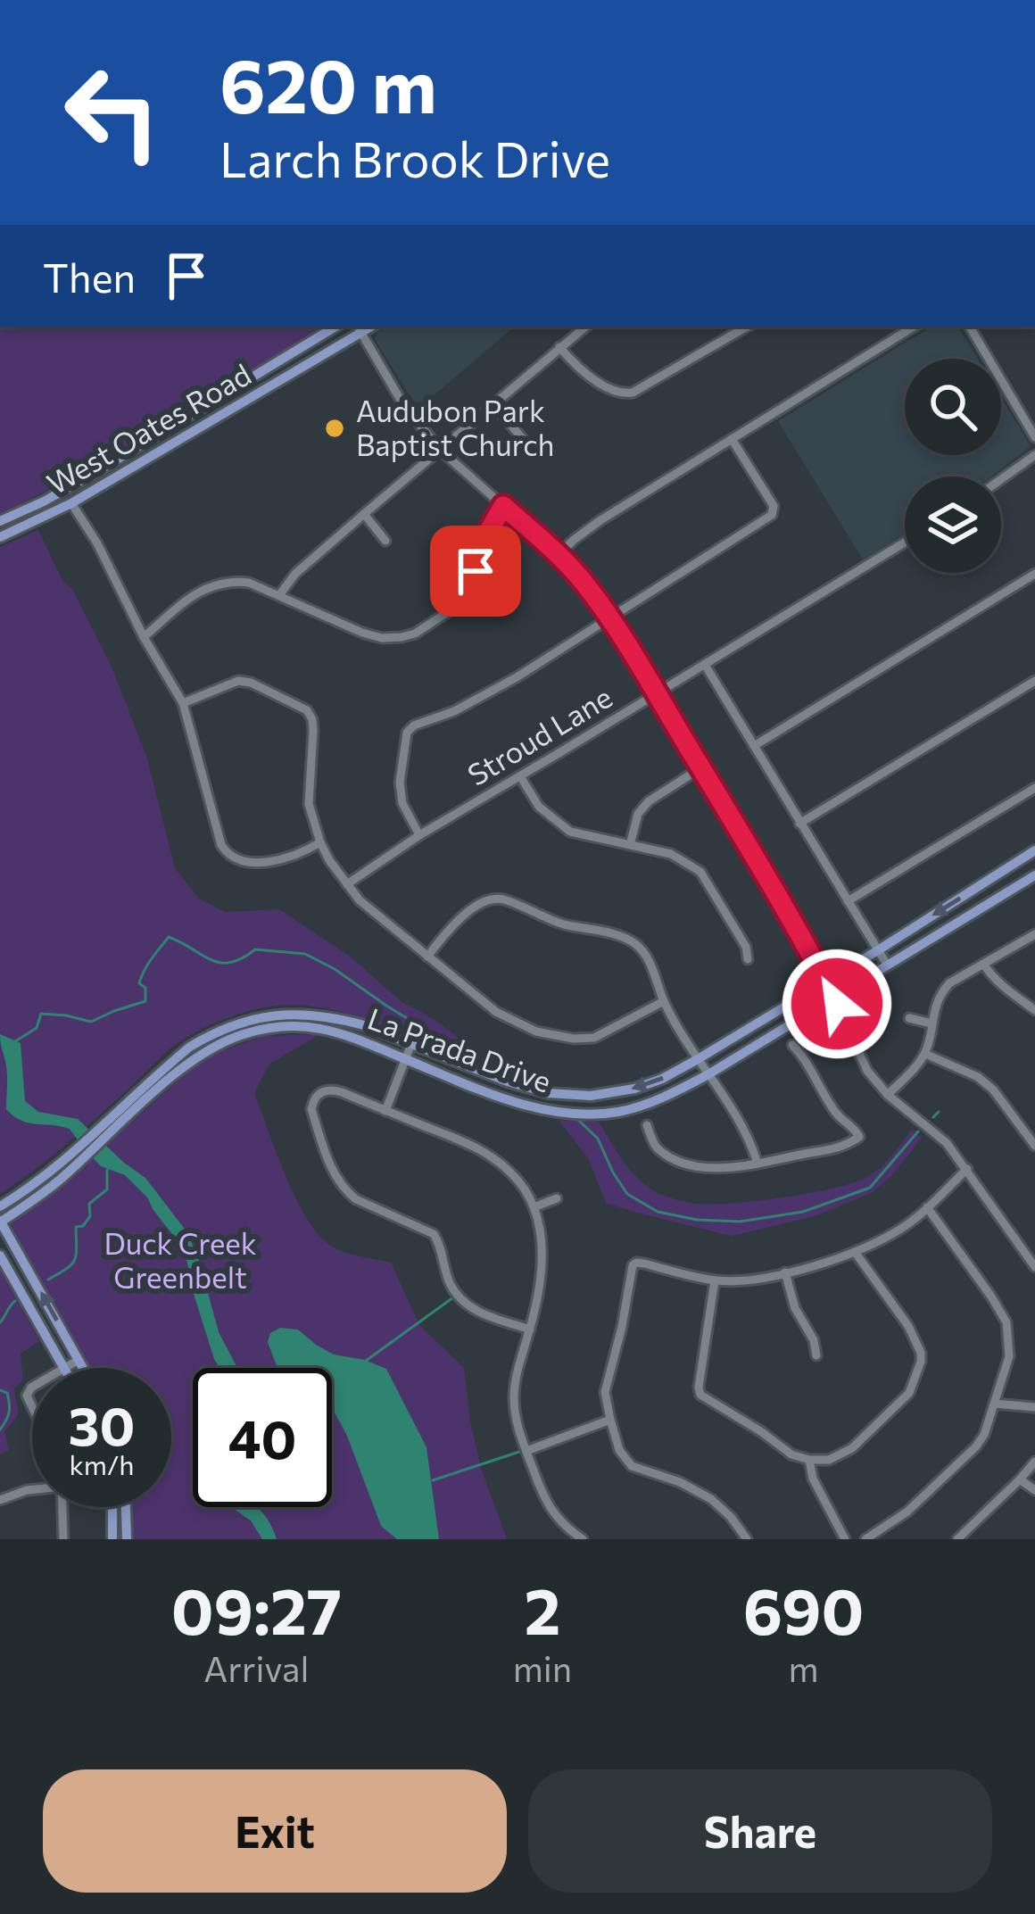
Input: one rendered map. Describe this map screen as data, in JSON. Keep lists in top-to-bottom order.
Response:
{
  "streets": {
    "main road": ["West Oates Road", "La Prada Drive"],
    "street": ["Stroud Lane"]
  },
  "parks": ["Duck Creek Greenbelt"],
  "places": ["Audubon Park Baptist Church"],
  "page": {
    "turn": ["620 m", "Larch Brook Drive"],
    "then": "Then",
    "speed": "30 km/h",
    "limit": "40",
    "eta": [
      "09:27",
      "Arrival",
      "2",
      "min",
      "690",
      "m"
    ],
    "buttons": ["Exit", "Share"]
  }
}
